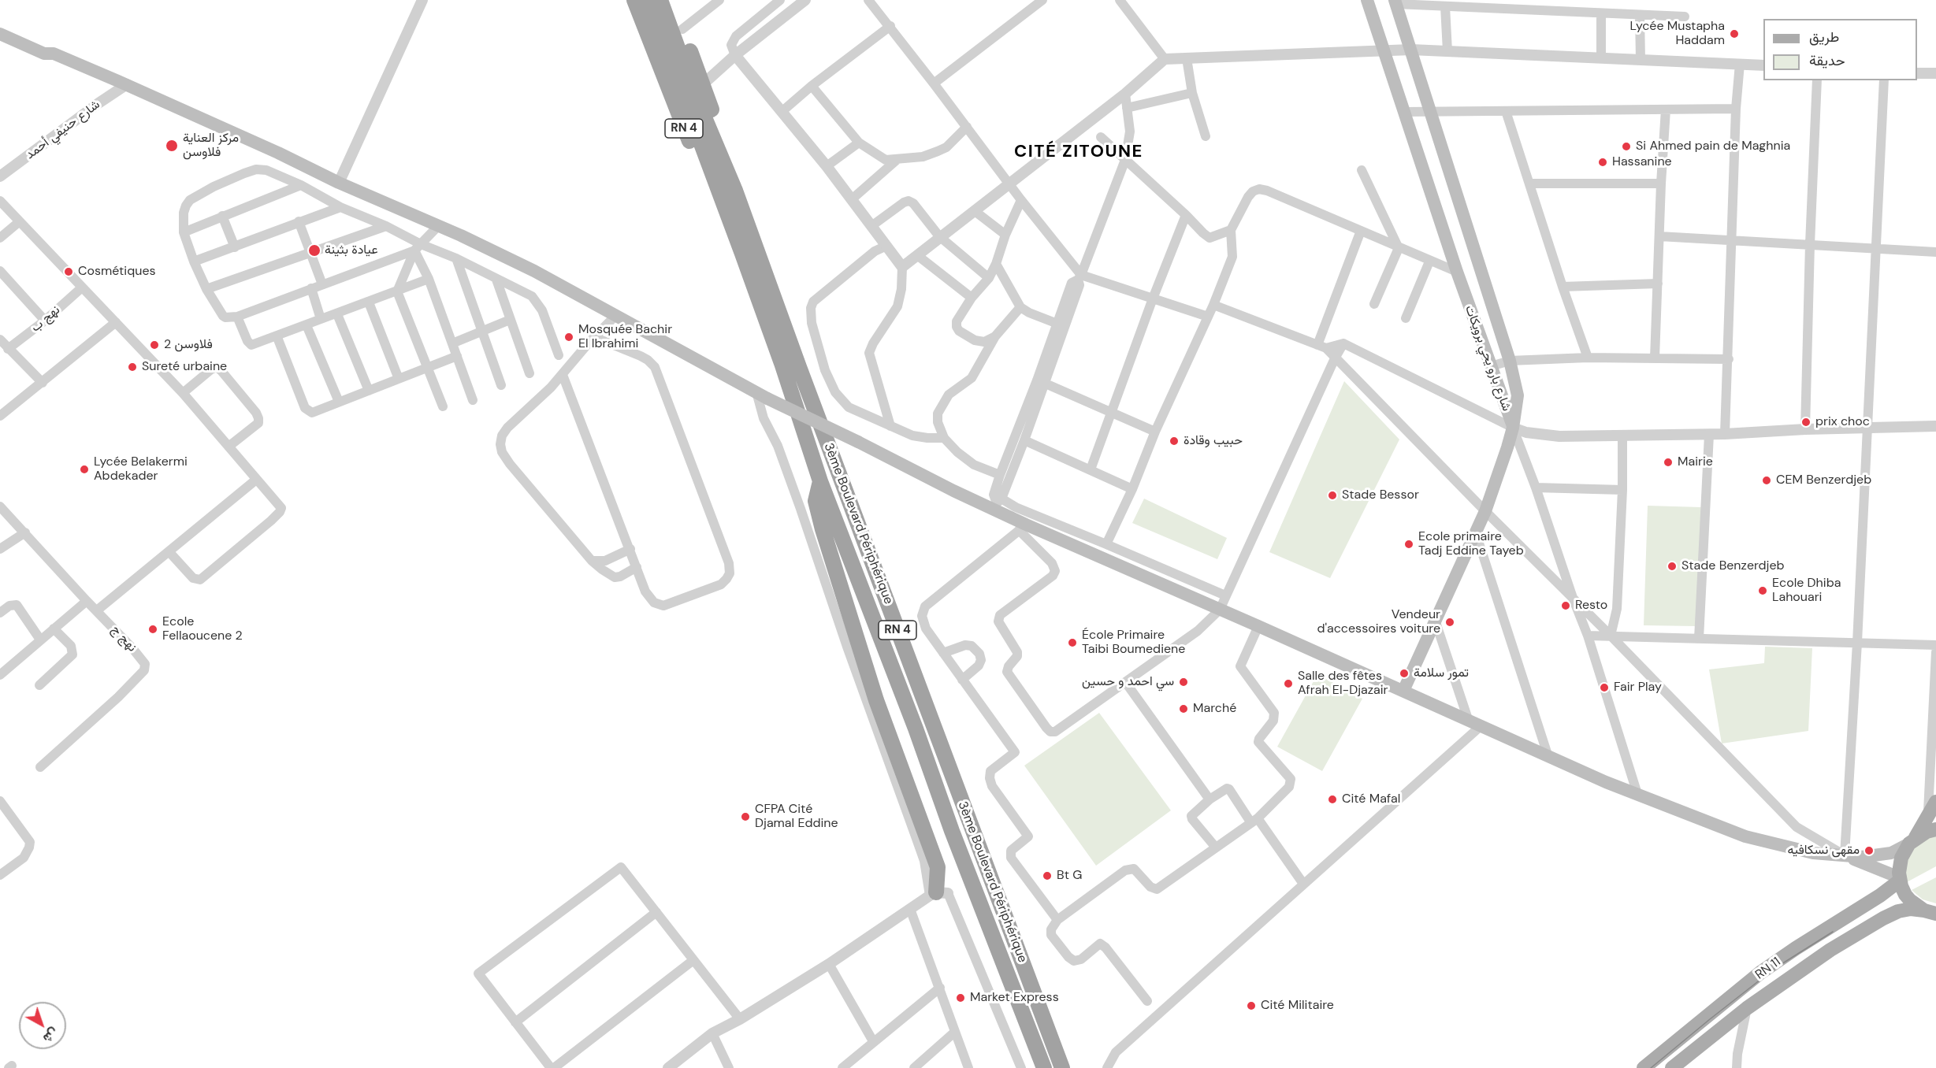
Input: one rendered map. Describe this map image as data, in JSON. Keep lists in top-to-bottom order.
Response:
{
  "streets": {
    "highway": ["RN 4", "3ème Boulevard Périphérique"],
    "main road": ["شارع بارو يحي برويكات", "RN 11"],
    "street": ["شارع حنيفي أحمد", "نهج ب", "نهج ج"]
  },
  "districts": ["CITÉ ZITOUNE"],
  "places": [
    "Lycée Mustapha Haddam",
    "مركز العناية فلاوسن",
    "Si Ahmed pain de Maghnia",
    "Hassanine",
    "عيادة بثينة",
    "Cosmétiques",
    "Mosquée Bachir El Ibrahimi",
    "فلاوسن 2",
    "Sureté urbaine",
    "prix choc",
    "حبيب وقادة",
    "Mairie",
    "Lycée Belakermi Abdekader",
    "CEM Benzerdjeb",
    "Stade Bessor",
    "Ecole primaire Tadj Eddine Tayeb",
    "Stade Benzerdjeb",
    "Ecole Dhiba Lahouari",
    "Resto",
    "Vendeur d'accessoires voiture",
    "Ecole Fellaoucene 2",
    "École Primaire Taibi Boumediene",
    "تمور سلامة",
    "سي احمد و حسين",
    "Salle des fêtes Afrah El-Djazair",
    "Fair Play",
    "Marché",
    "Cité Mafal",
    "CFPA Cité Djamal Eddine",
    "مقهى نسكافيه",
    "Bt G",
    "Market Express",
    "Cité Militaire"
  ],
  "legend": ["طريق", "حديقة"],
  "north": "bottom right"
}
